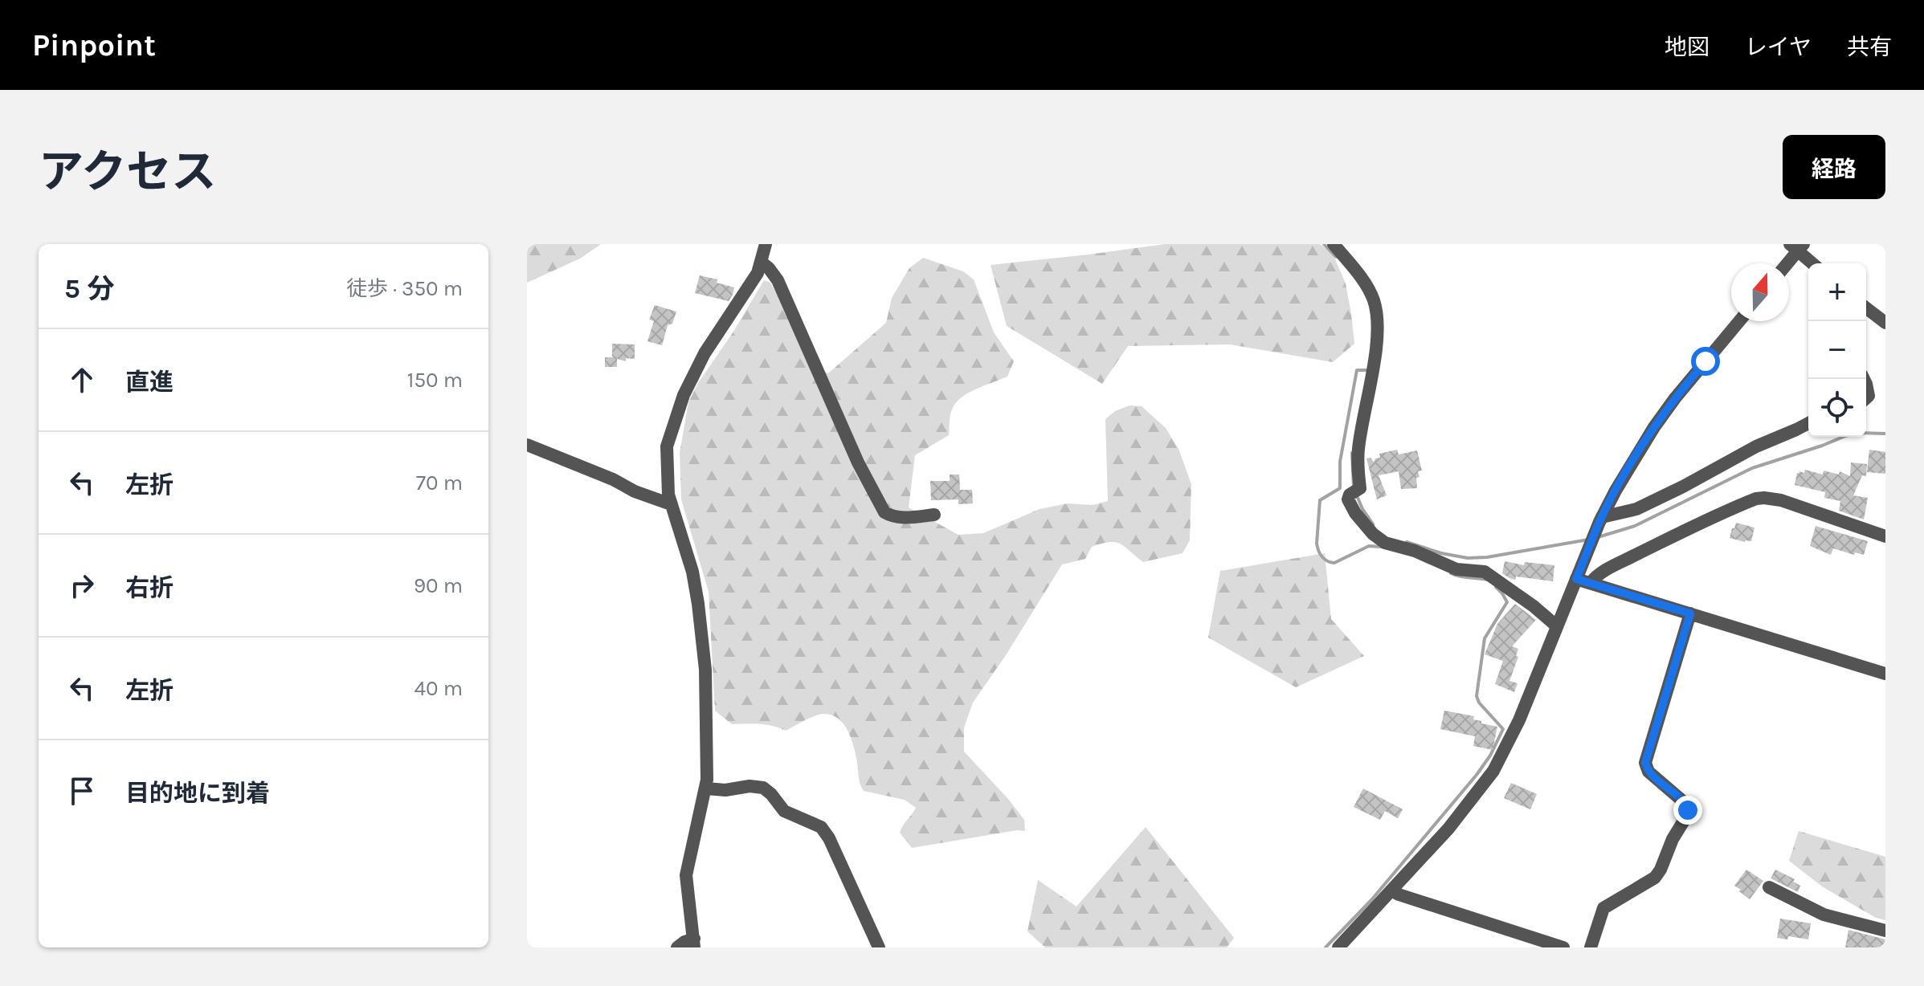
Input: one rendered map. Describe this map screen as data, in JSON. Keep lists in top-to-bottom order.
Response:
{
  "north": "top",
  "page": {
    "header": "Pinpoint",
    "nav": ["地図", "レイヤ", "共有"],
    "title": "アクセス",
    "buttons": "経路",
    "heading": ["5 分", "徒歩 · 350 m"],
    "map_buttons": ["+", "−"],
    "list": [
      ["直進", "150 m"],
      ["左折", "70 m"],
      ["右折", "90 m"],
      ["左折", "40 m"],
      "目的地に到着"
    ]
  }
}
